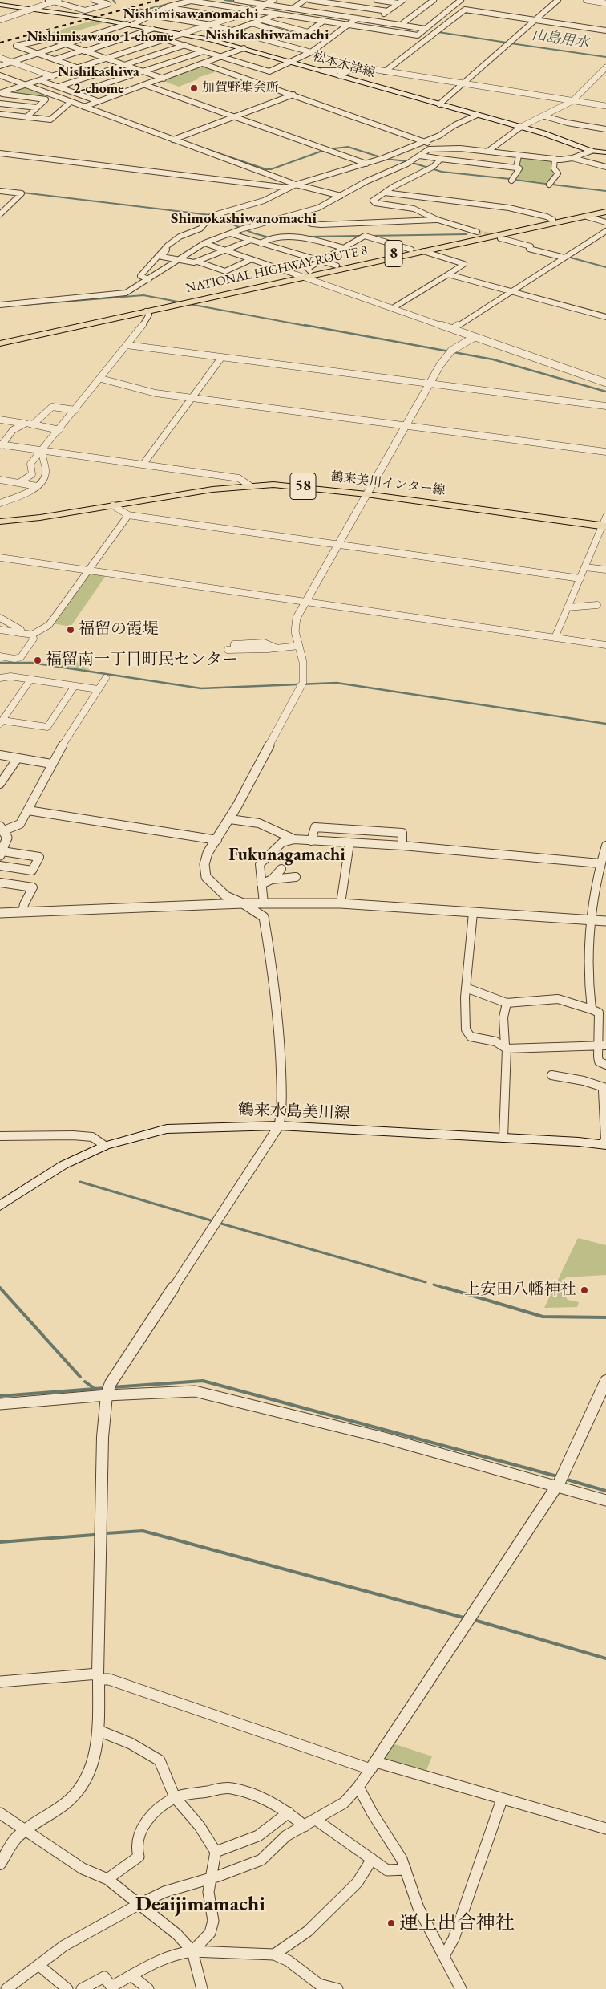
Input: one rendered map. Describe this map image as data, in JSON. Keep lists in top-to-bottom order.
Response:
{
  "streets": {
    "highway": ["8", "NATIONAL HIGHWAY ROUTE 8"],
    "main road": [
      "松本木津線",
      "鶴来美川インター線",
      "58",
      "鶴来水島美川線"
    ]
  },
  "districts": [
    "Nishimisawanomachi",
    "Nishikashiwamachi",
    "Nishimisawano 1-chome",
    "Nishikashiwa 2-chome",
    "Shimokashiwanomachi",
    "Fukunagamachi",
    "Deaijimamachi"
  ],
  "water": ["山島用水"],
  "places": [
    "加賀野集会所",
    "福留の霞堤",
    "福留南一丁目町民センター",
    "上安田八幡神社",
    "運上出合神社"
  ]
}
